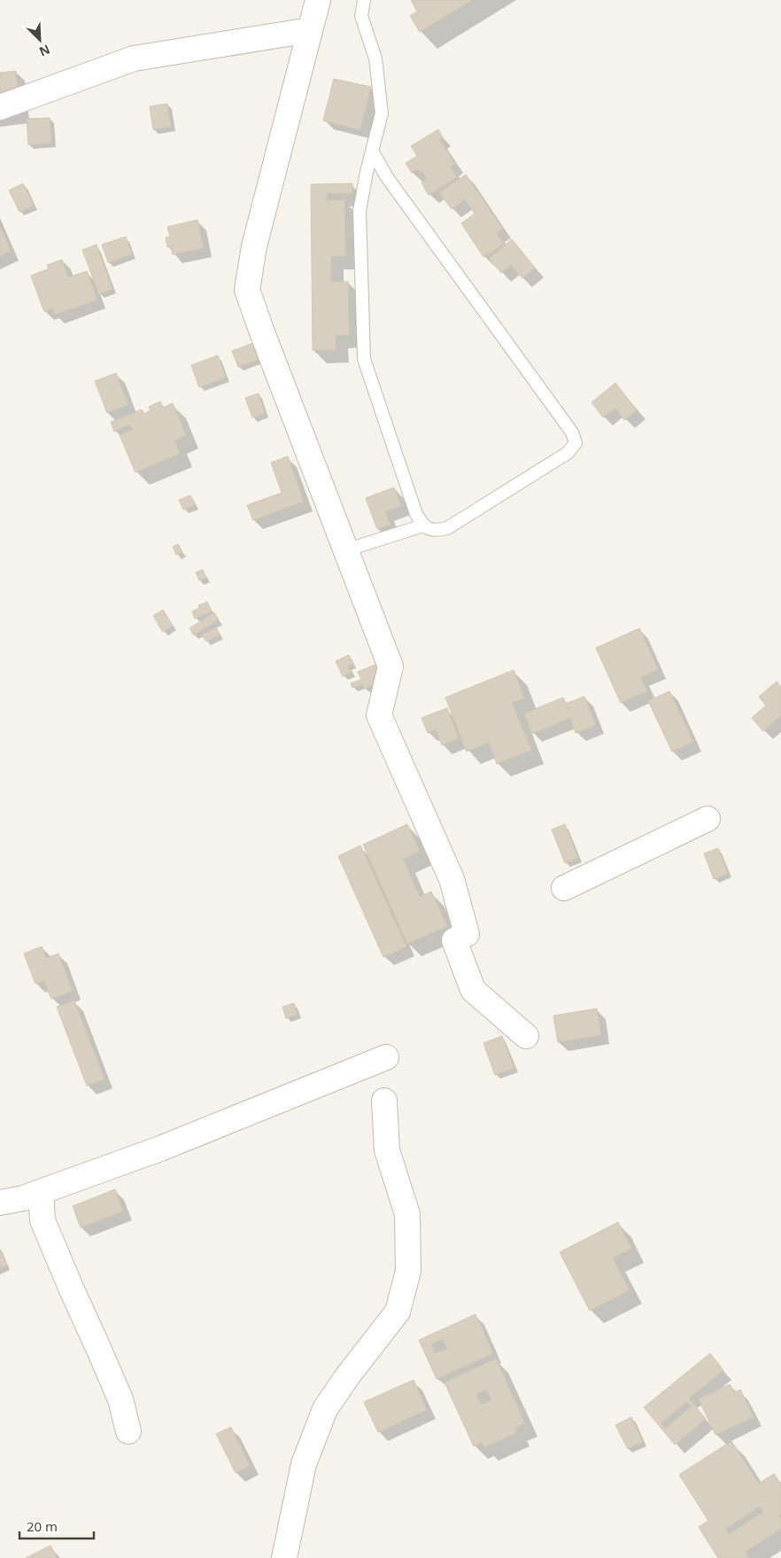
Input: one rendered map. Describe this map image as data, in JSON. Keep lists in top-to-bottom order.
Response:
{
  "scale_bar": "20 m",
  "north": "bottom right"
}
